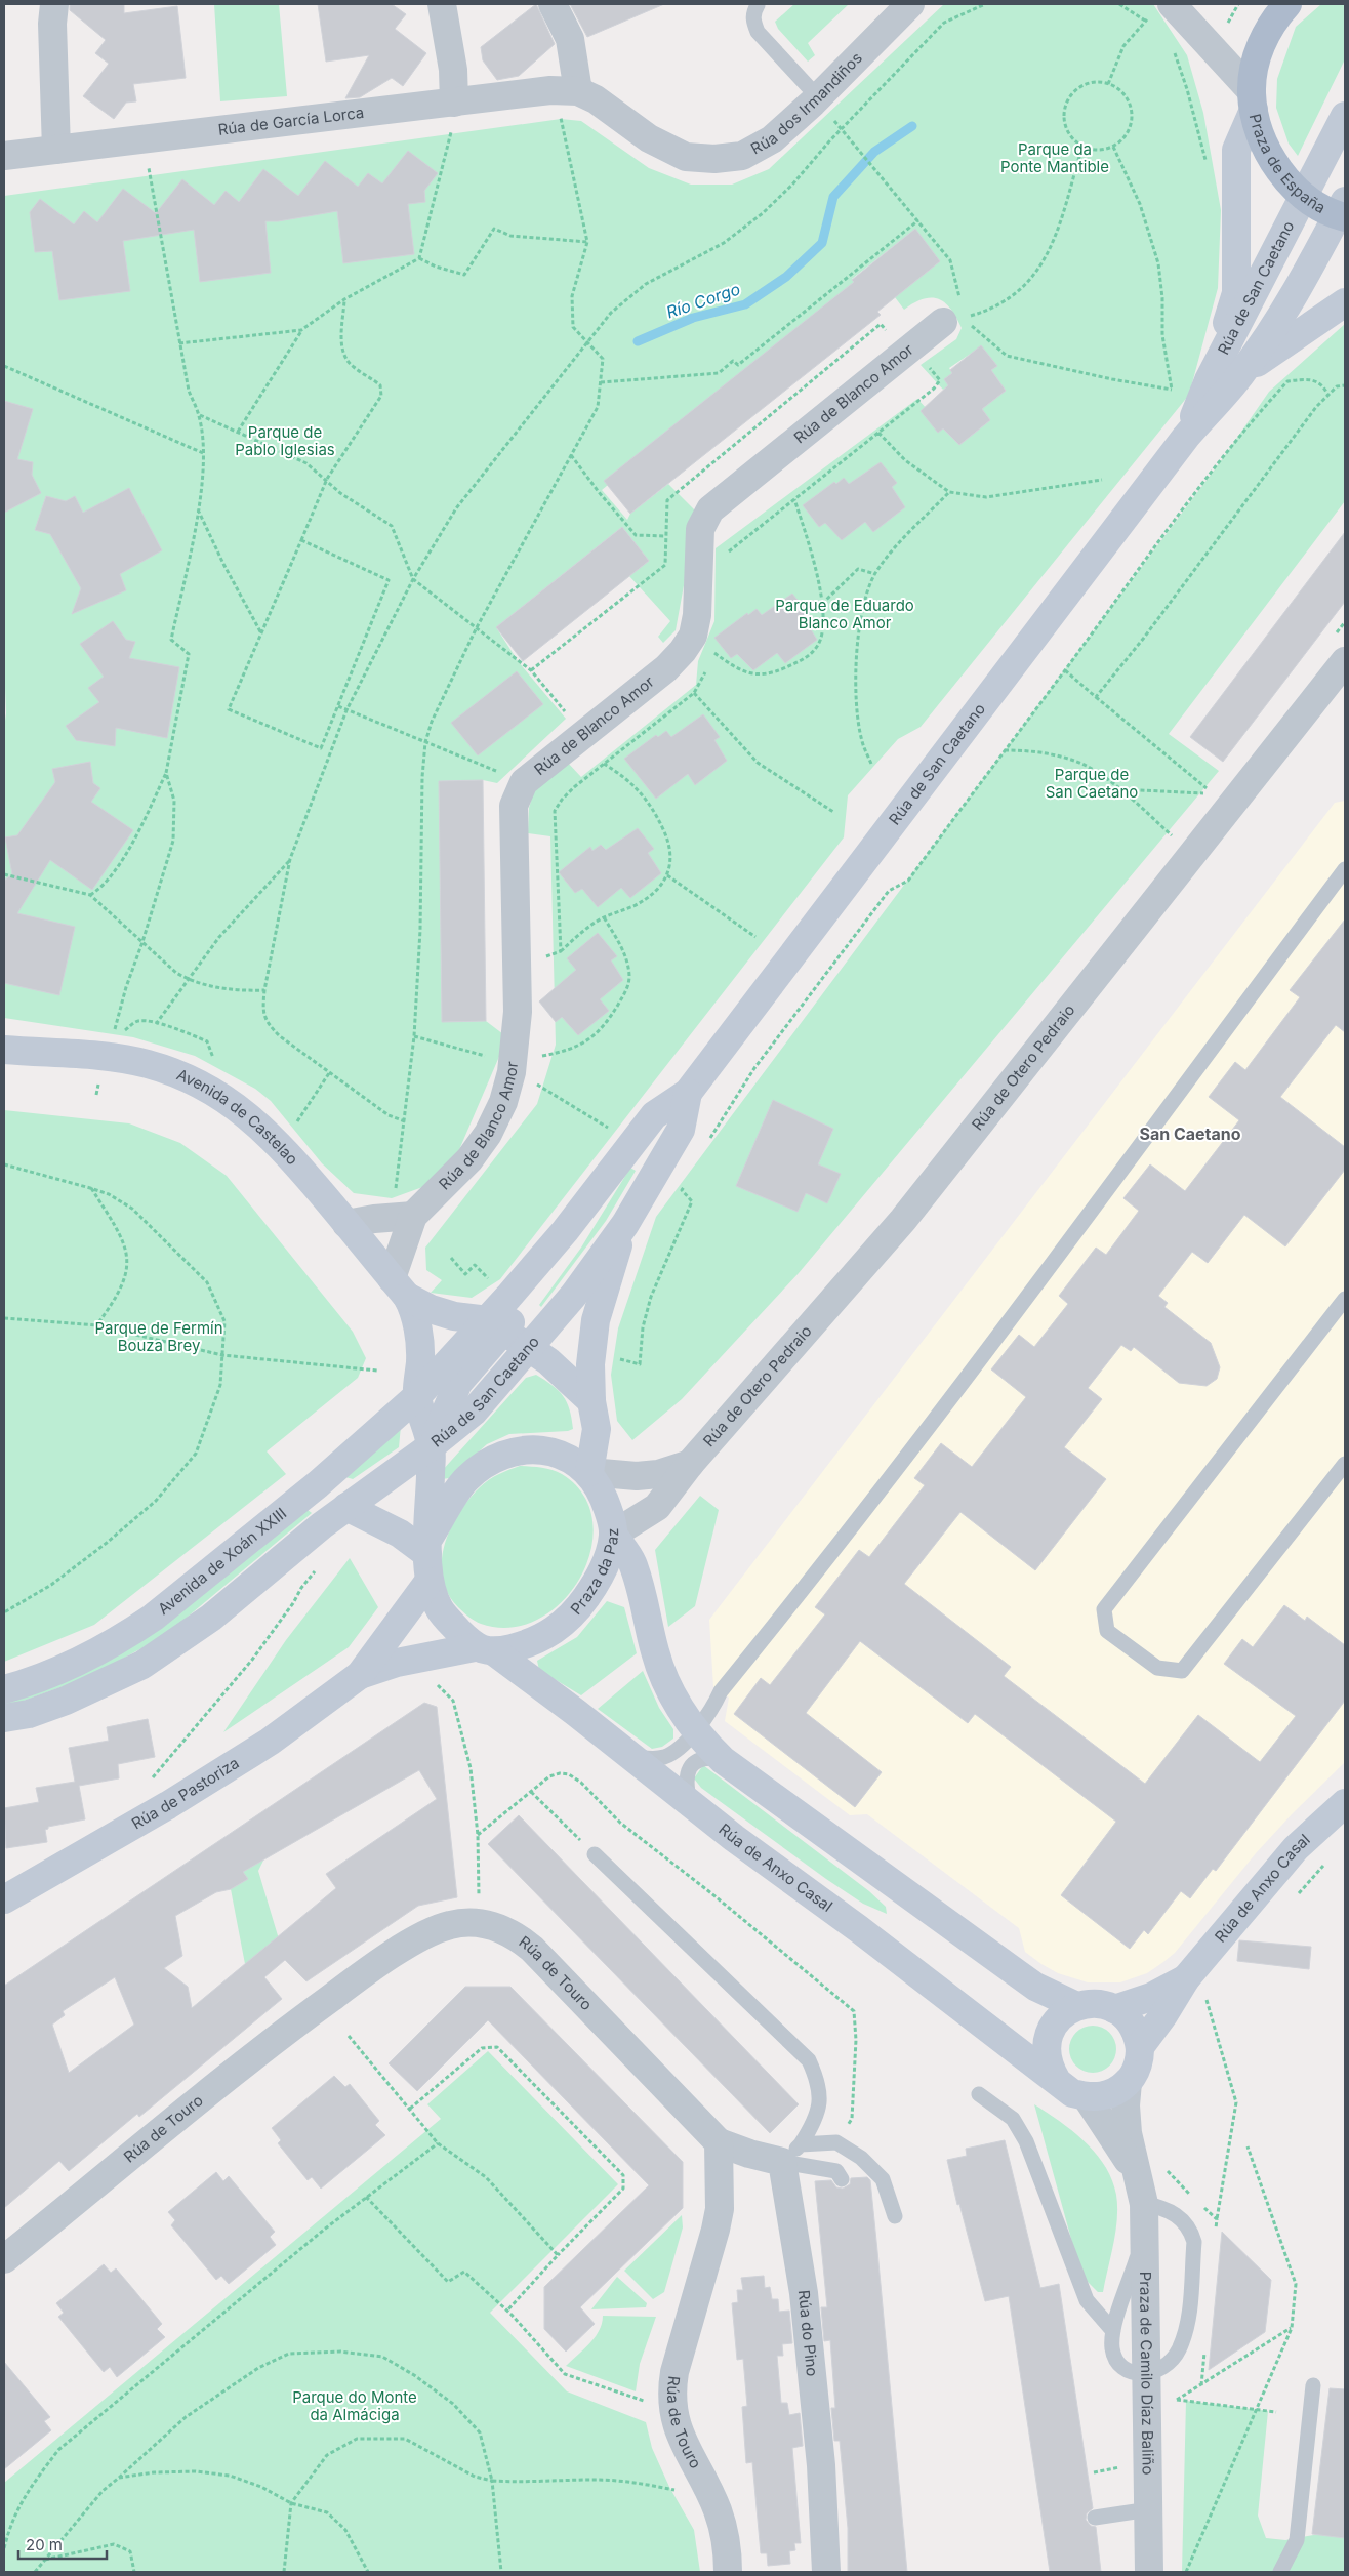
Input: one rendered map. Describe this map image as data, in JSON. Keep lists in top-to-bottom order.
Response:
{
  "streets": {
    "main road": ["Praza de España"],
    "street": [
      "Rúa dos Irmandiños",
      "Rúa de García Lorca",
      "Rúa de San Caetano",
      "Rúa de Blanco Amor",
      "Rúa de Otero Pedraio",
      "Avenida de Castelao",
      "Avenida de Xoán XXIII",
      "Praza da Paz",
      "Rúa de Pastoriza",
      "Rúa de Anxo Casal",
      "Rúa de Touro",
      "Rúa do Pino",
      "Praza de Camilo Díaz Baliño"
    ]
  },
  "crossings": [
    ["Rúa dos Irmandiños", "Rúa de García Lorca"],
    ["Praza de España", "Rúa de San Caetano"],
    ["Rúa de San Caetano", "Avenida de Xoán XXIII"],
    ["Rúa de Blanco Amor", "Avenida de Castelao"],
    ["Rúa de Otero Pedraio", "Praza da Paz"],
    ["Rúa de Otero Pedraio", "Rúa de Anxo Casal"],
    ["Praza da Paz", "Rúa de Pastoriza"],
    ["Praza da Paz", "Rúa de Anxo Casal"],
    ["Rúa de Pastoriza", "Rúa de Anxo Casal"],
    ["Rúa de Anxo Casal", "Praza de Camilo Díaz Baliño"]
  ],
  "districts": ["San Caetano"],
  "water": ["Río Corgo"],
  "parks": [
    "Parque da Ponte Mantible",
    "Parque de Pablo Iglesias",
    "Parque de Eduardo Blanco Amor",
    "Parque de San Caetano",
    "Parque de Fermín Bouza Brey",
    "Parque do Monte da Almáciga"
  ],
  "scale_bar": "20 m"
}
